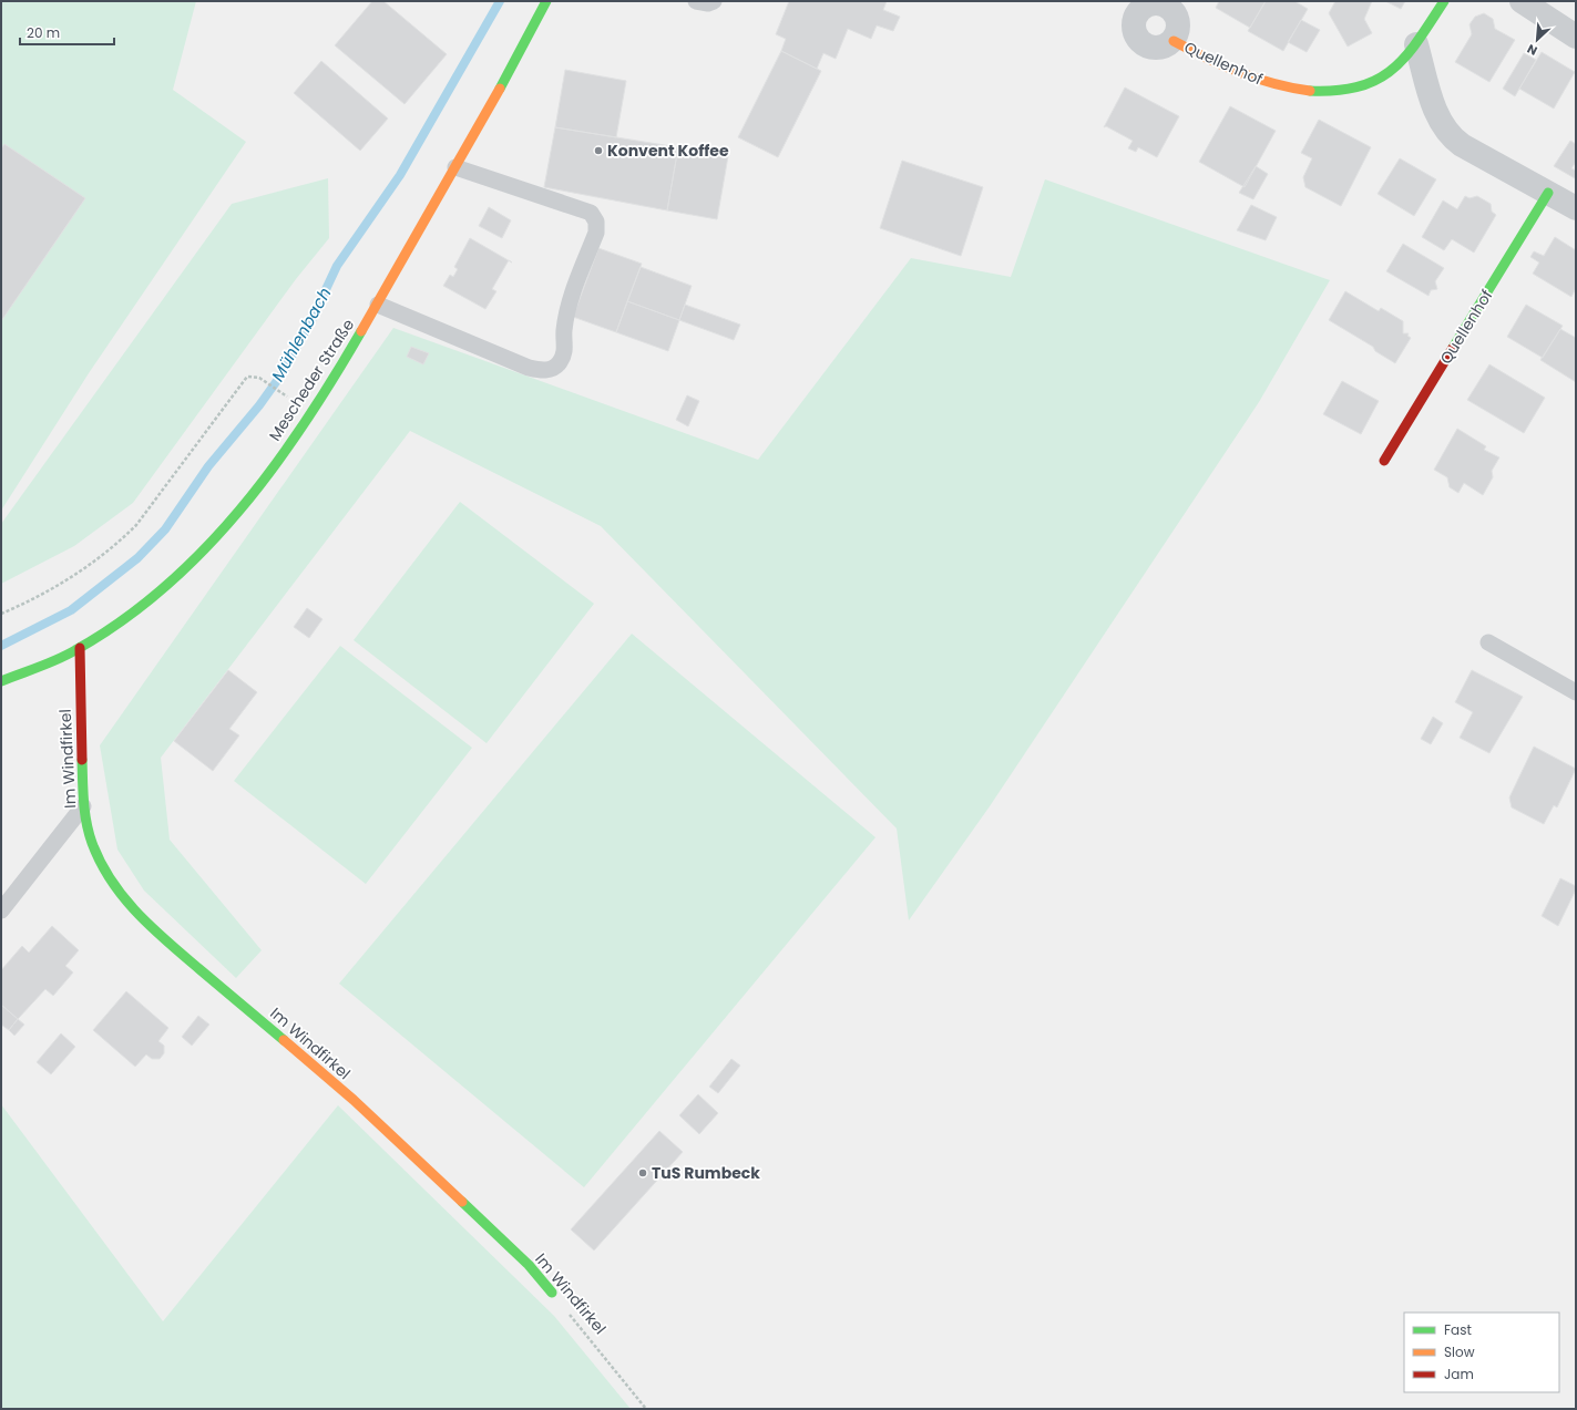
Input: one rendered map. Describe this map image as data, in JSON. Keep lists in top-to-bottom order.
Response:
{
  "streets": {
    "street": ["Quellenhof", "Mescheder Straße", "Im Windfirkel"]
  },
  "crossings": [
    ["Mescheder Straße", "Im Windfirkel"]
  ],
  "water": ["Mühlenbach"],
  "places": ["Konvent Koffee", "TuS Rumbeck"],
  "legend": ["Fast", "Slow", "Jam"],
  "scale_bar": "20 m",
  "north": "bottom left"
}
